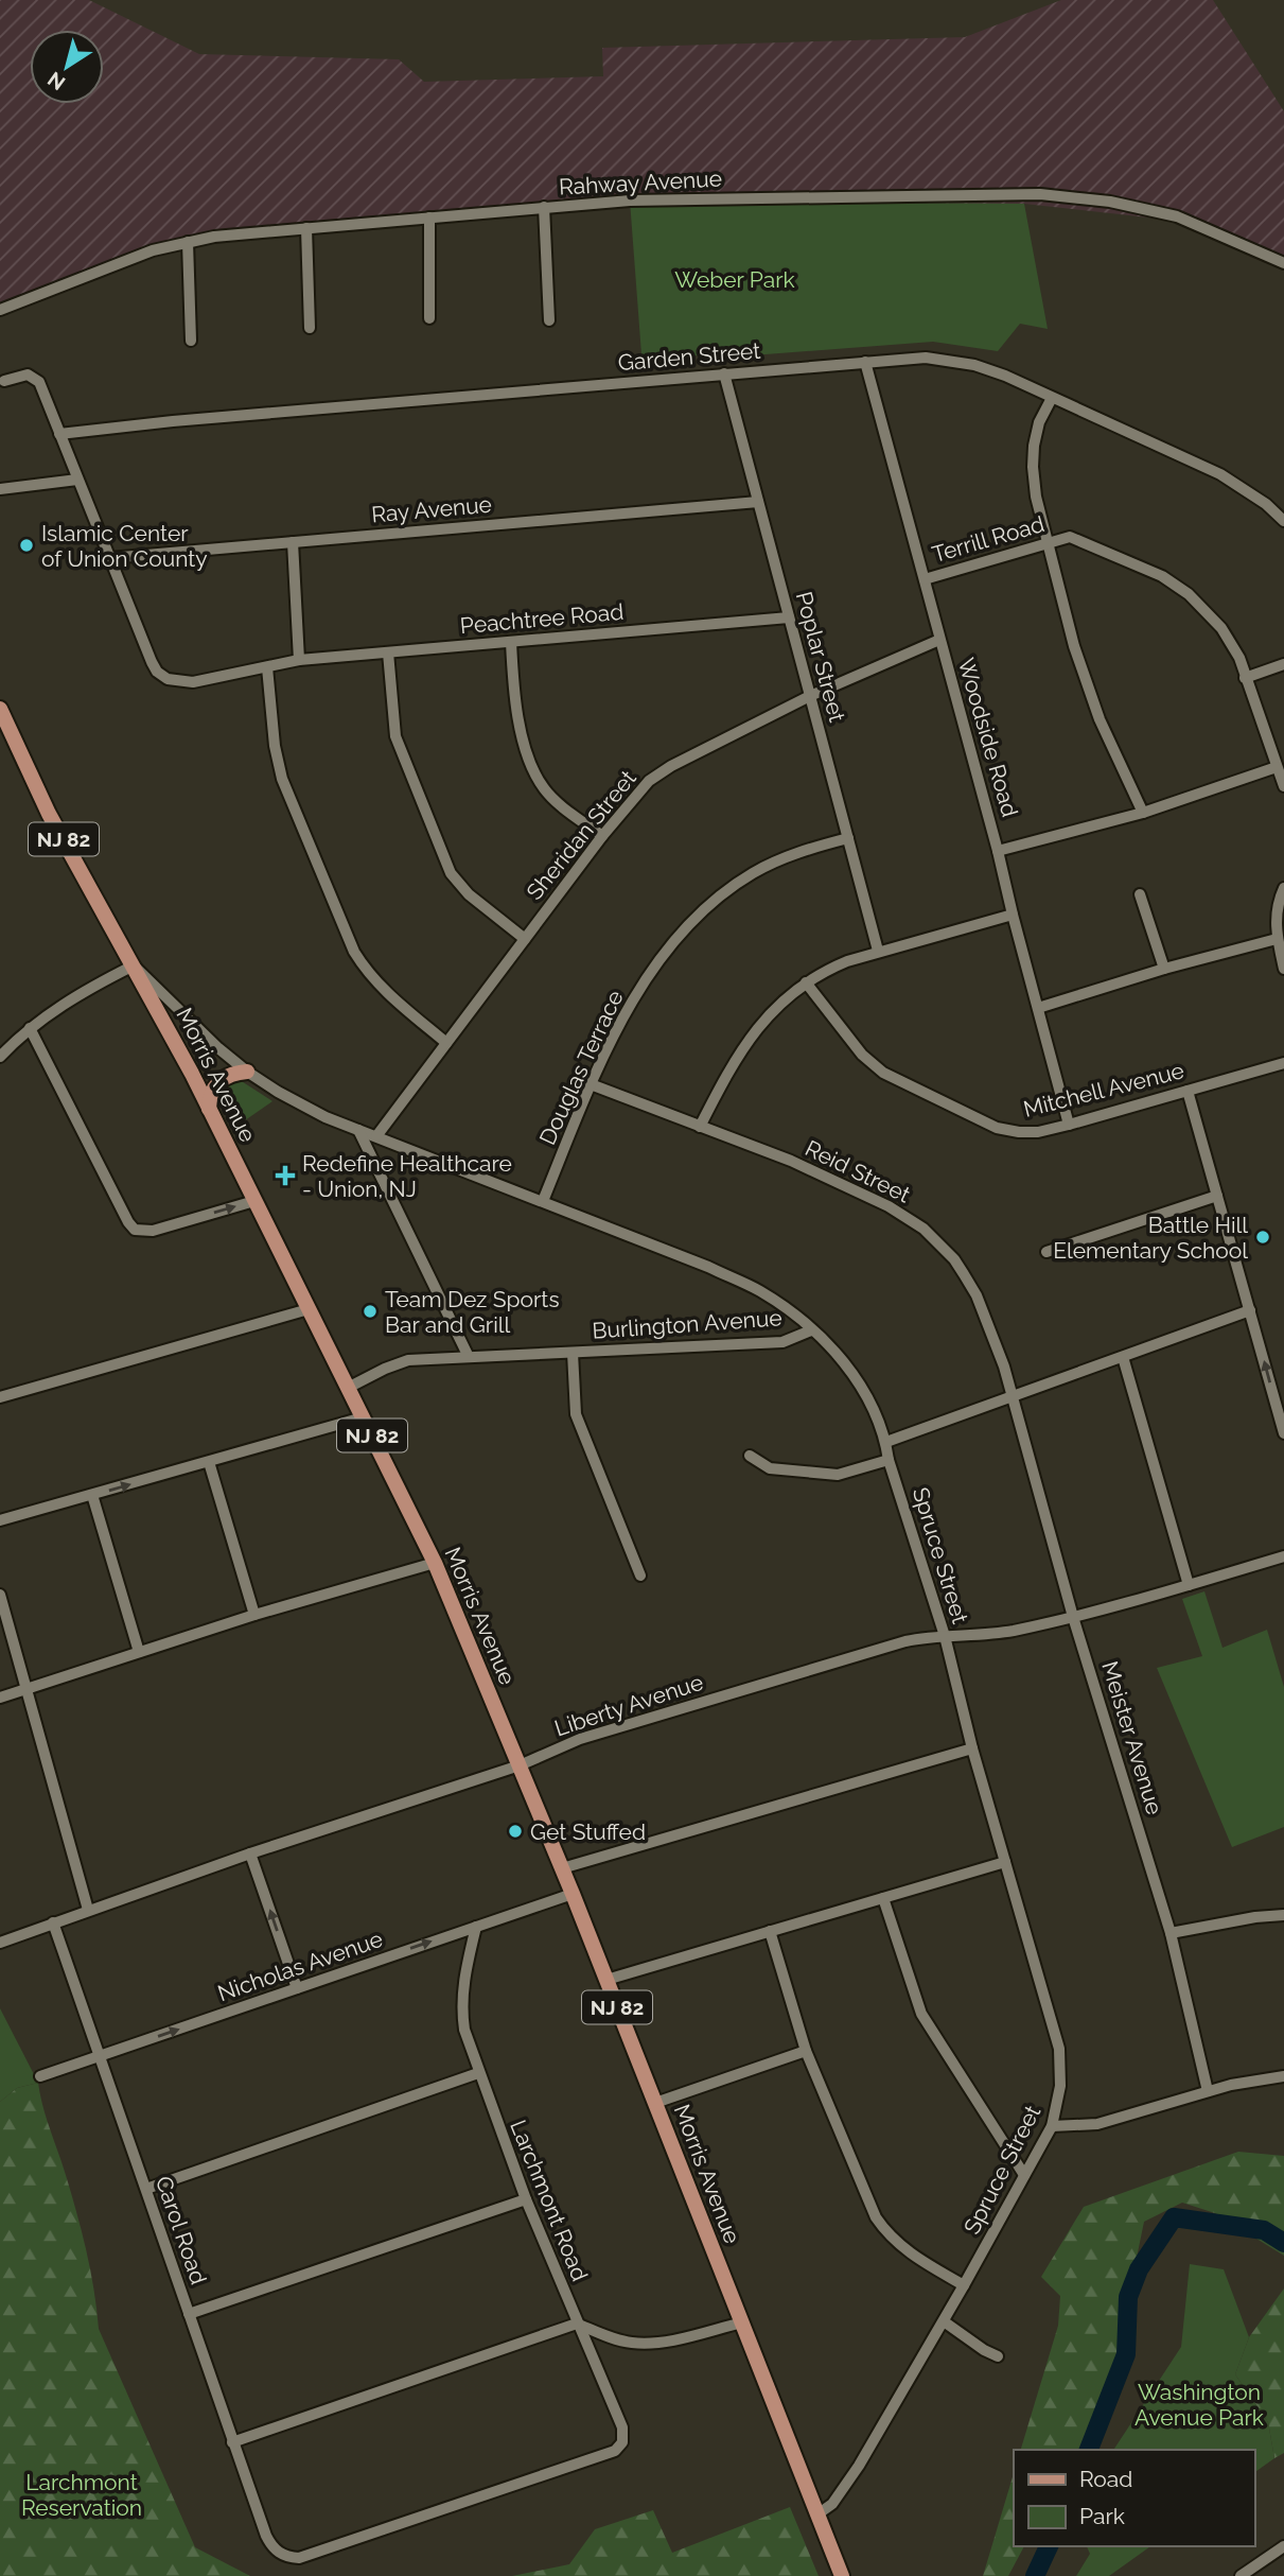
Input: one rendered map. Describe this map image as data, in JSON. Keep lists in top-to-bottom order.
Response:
{
  "streets": {
    "main road": ["NJ 82", "Morris Avenue"],
    "street": [
      "Rahway Avenue",
      "Garden Street",
      "Ray Avenue",
      "Terrill Road",
      "Peachtree Road",
      "Poplar Street",
      "Woodside Road",
      "Sheridan Street",
      "Douglas Terrace",
      "Mitchell Avenue",
      "Reid Street",
      "Burlington Avenue",
      "Spruce Street",
      "Liberty Avenue",
      "Meister Avenue",
      "Nicholas Avenue",
      "Larchmont Road",
      "Carol Road"
    ]
  },
  "crossings": [
    ["Garden Street", "Poplar Street"],
    ["Garden Street", "Woodside Road"],
    ["Ray Avenue", "Peachtree Road"],
    ["Ray Avenue", "Poplar Street"],
    ["Terrill Road", "Woodside Road"],
    ["Peachtree Road", "Poplar Street"],
    ["Poplar Street", "Sheridan Street"],
    ["Poplar Street", "Douglas Terrace"],
    ["Woodside Road", "Sheridan Street"],
    ["Woodside Road", "Mitchell Avenue"],
    ["Sheridan Street", "Spruce Street"],
    ["Douglas Terrace", "Reid Street"],
    ["Douglas Terrace", "Spruce Street"],
    ["Morris Avenue", "Burlington Avenue"],
    ["Morris Avenue", "Spruce Street"],
    ["Morris Avenue", "Liberty Avenue"],
    ["Morris Avenue", "Nicholas Avenue"],
    ["Reid Street", "Meister Avenue"],
    ["Burlington Avenue", "Spruce Street"],
    ["Spruce Street", "Liberty Avenue"],
    ["Liberty Avenue", "Meister Avenue"],
    ["Liberty Avenue", "Carol Road"],
    ["Nicholas Avenue", "Larchmont Road"],
    ["Nicholas Avenue", "Carol Road"],
    ["Larchmont Road", "Carol Road"]
  ],
  "one_way": ["Nicholas Avenue"],
  "parks": ["Weber Park", "Washington Avenue Park", "Larchmont Reservation"],
  "places": {
    "other": [
      "Islamic Center of Union County",
      "Battle Hill Elementary School",
      "Team Dez Sports Bar and Grill",
      "Get Stuffed"
    ],
    "health": ["Redefine Healthcare - Union, NJ"]
  },
  "legend": ["Road", "Park"],
  "north": "bottom left"
}
